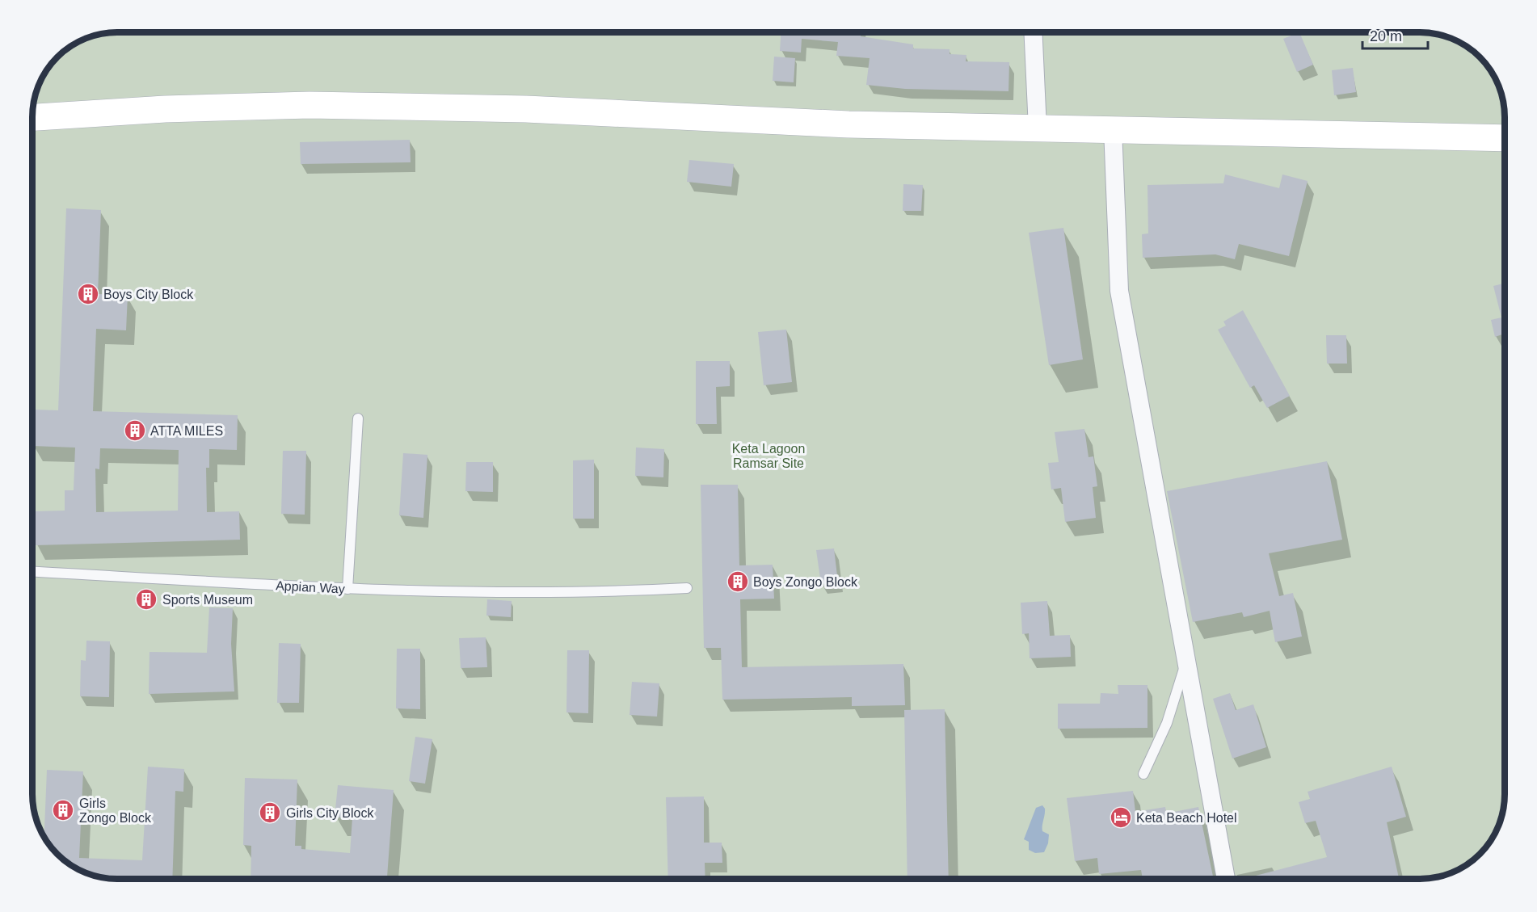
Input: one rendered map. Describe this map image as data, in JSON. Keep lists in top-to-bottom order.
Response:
{
  "streets": {
    "lane": ["Appian Way"]
  },
  "parks": ["Keta Lagoon Ramsar Site"],
  "places": {
    "building": [
      "Boys City Block",
      "ATTA MILES",
      "Boys Zongo Block",
      "Sports Museum",
      "Girls Zongo Block",
      "Girls City Block"
    ],
    "hotel": ["Keta Beach Hotel"]
  },
  "scale_bar": "20 m"
}
